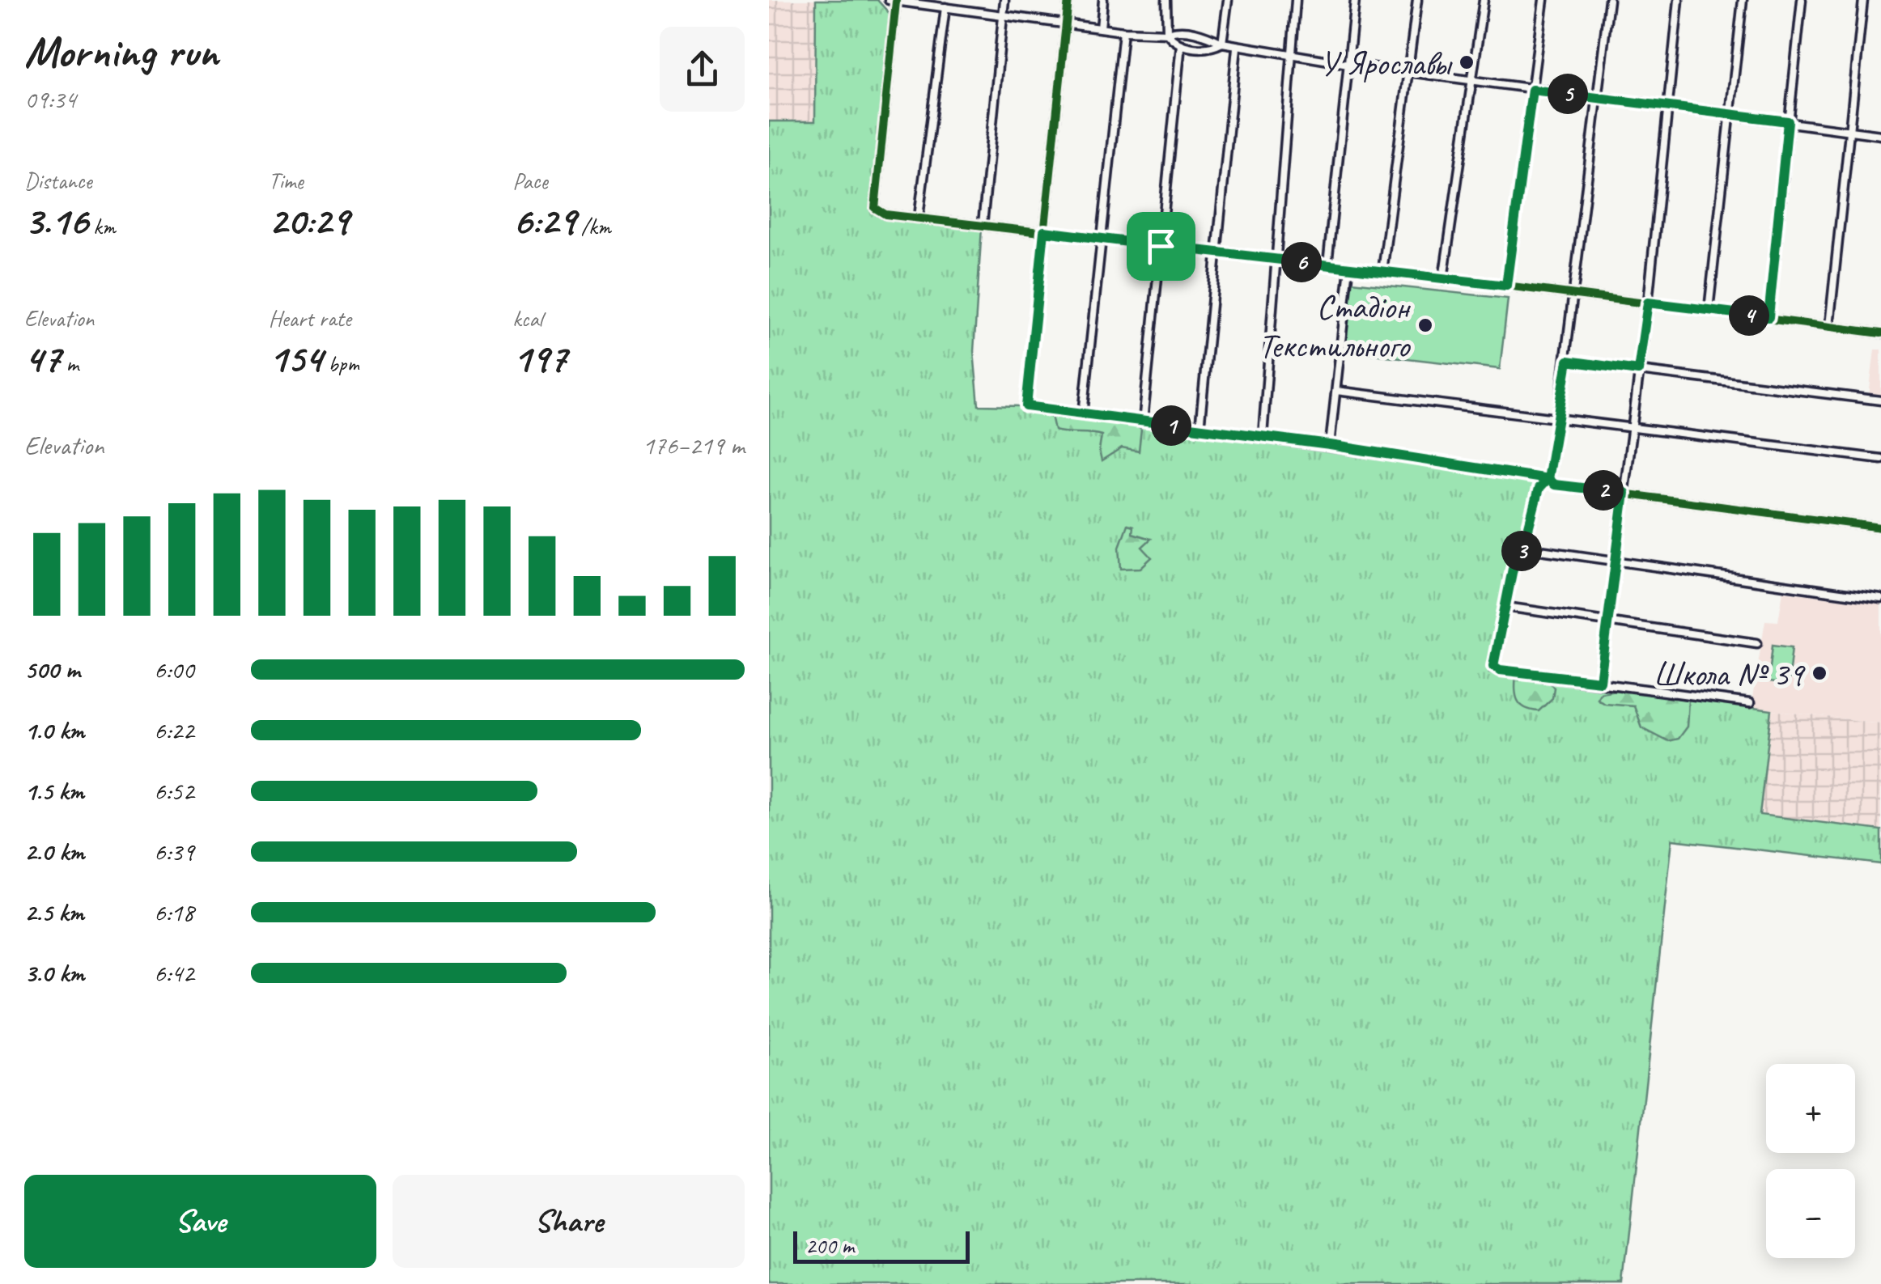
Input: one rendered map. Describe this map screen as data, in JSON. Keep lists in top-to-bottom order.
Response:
{
  "places": ["У Ярославы", "Стадіон Текстильного", "Школа № 39"],
  "scale_bar": "200 m",
  "page": {
    "heading": ["Morning run", "09:34"],
    "pins": [
      "5",
      "6",
      "4",
      "1",
      "2",
      "3"
    ],
    "stats": [
      ["Distance", "3.16 km"],
      ["Time", "20:29"],
      ["Pace", "6:29 /km"],
      ["Elevation", "47 m"],
      ["Heart rate", "154 bpm"],
      ["kcal", "197"]
    ],
    "chart": ["Elevation", "176–219 m"],
    "list": [
      {
        "name": "500 m",
        "note": "6:00"
      },
      {
        "name": "1.0 km",
        "note": "6:22"
      },
      {
        "name": "1.5 km",
        "note": "6:52"
      },
      {
        "name": "2.0 km",
        "note": "6:39"
      },
      {
        "name": "2.5 km",
        "note": "6:18"
      },
      {
        "name": "3.0 km",
        "note": "6:42"
      }
    ],
    "map_buttons": ["+", "−"],
    "buttons": ["Save", "Share"],
    "scale": "200 m"
  }
}
